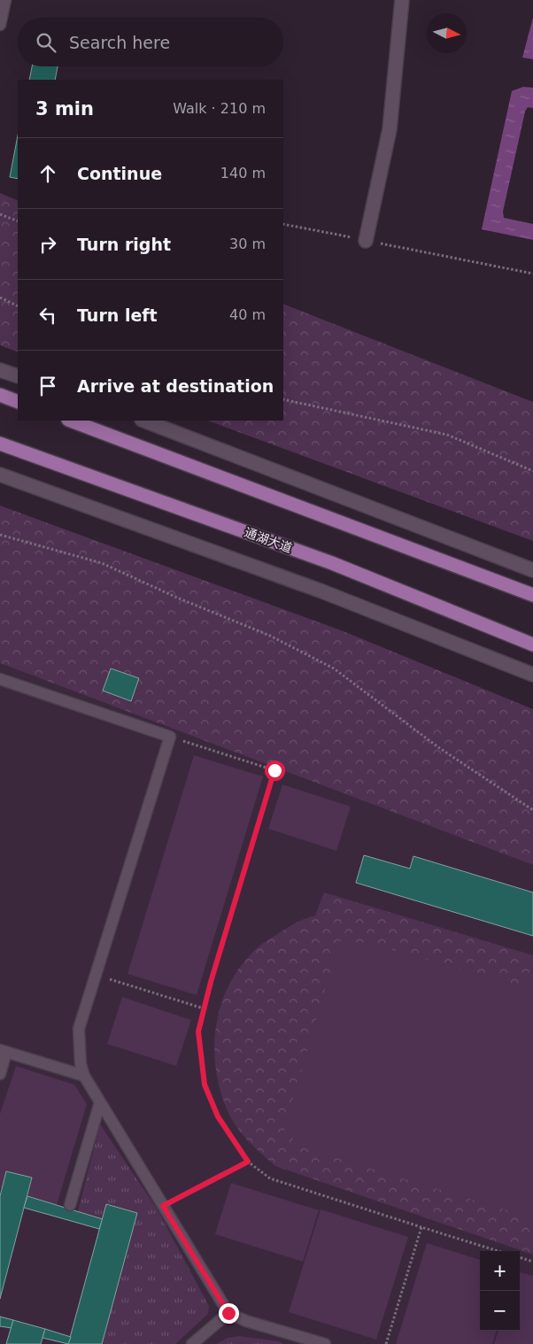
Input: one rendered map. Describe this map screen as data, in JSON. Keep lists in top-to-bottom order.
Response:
{
  "streets": {
    "main road": ["通湖大道"]
  },
  "north": "right",
  "page": {
    "search": "Search here",
    "heading": ["3 min", "Walk · 210 m"],
    "list": [
      ["Continue", "140 m"],
      ["Turn right", "30 m"],
      ["Turn left", "40 m"],
      "Arrive at destination"
    ],
    "map_buttons": ["+", "−"]
  }
}
